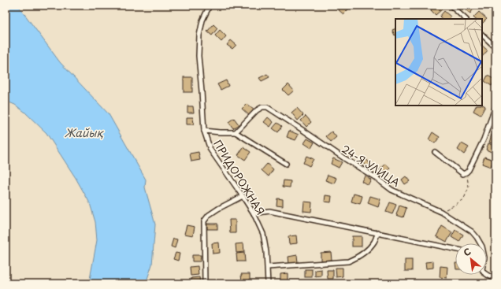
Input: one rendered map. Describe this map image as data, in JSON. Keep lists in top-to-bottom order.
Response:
{
  "streets": {
    "street": ["24-Я УЛИЦА", "ПРИДОРОЖНАЯ"]
  },
  "water": ["Жайық"],
  "north": "top left"
}
